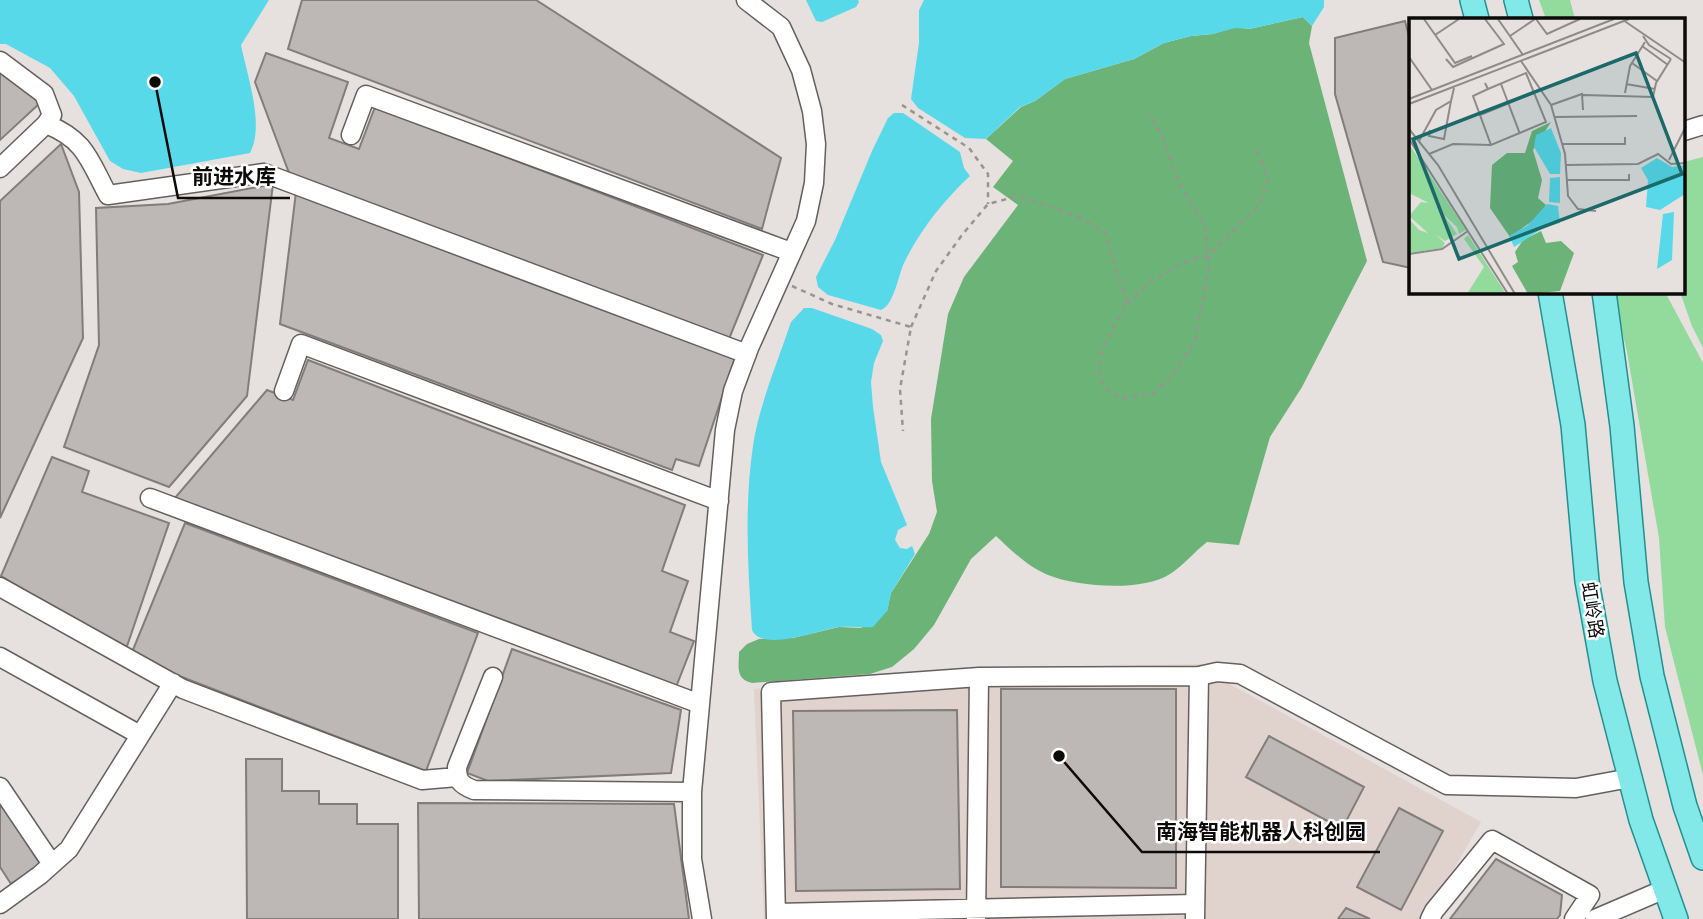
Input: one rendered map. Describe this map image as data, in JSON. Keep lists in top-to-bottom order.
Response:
{
  "streets": {
    "main road": ["虹岭路"]
  },
  "places": ["前进水库", "南海智能机器人科创园"]
}
